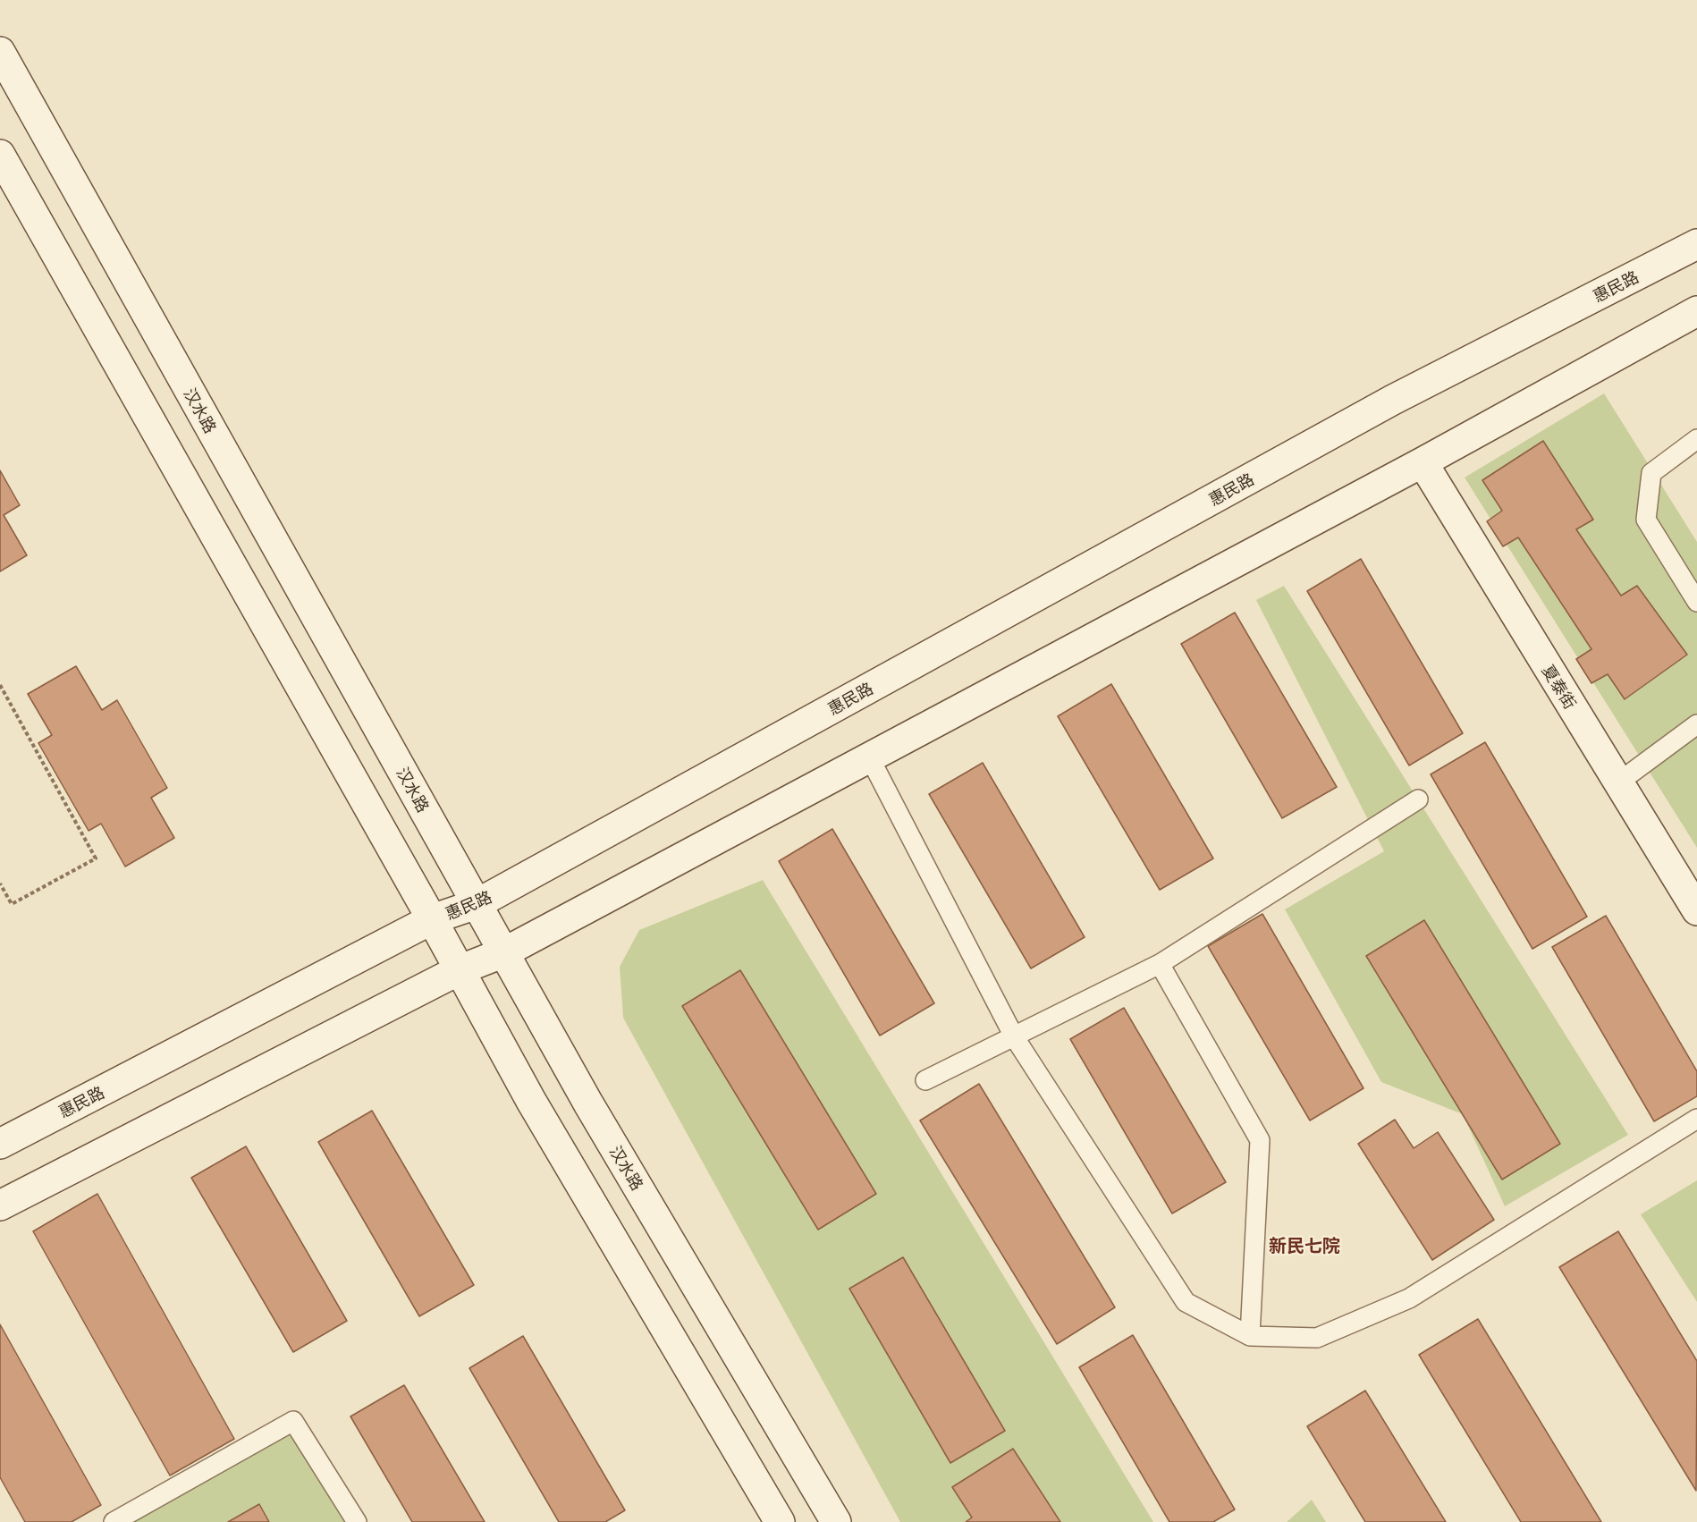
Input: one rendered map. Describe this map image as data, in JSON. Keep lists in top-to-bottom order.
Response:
{
  "streets": {
    "street": ["惠民路", "汉水路", "夏泰街"]
  },
  "crossings": [
    ["惠民路", "汉水路"]
  ],
  "districts": ["新民七院"]
}
